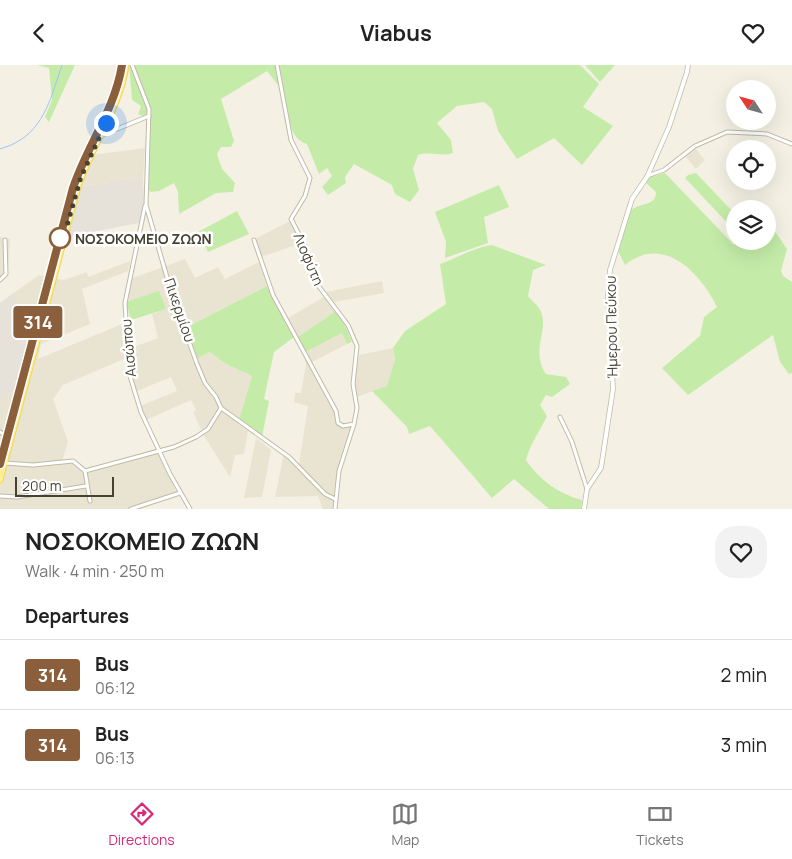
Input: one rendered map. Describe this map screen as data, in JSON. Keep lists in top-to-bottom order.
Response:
{
  "streets": {
    "street": [
      "Λιοφύτη",
      "Πικερμίου",
      "Ήμερου Πεύκου",
      "Αισώπου"
    ]
  },
  "crossings": [
    ["Πικερμίου", "Αισώπου"]
  ],
  "places": ["ΝΟΣΟΚΟΜΕΙΟ ΖΩΩΝ"],
  "lines": ["bus line 314"],
  "scale_bar": "200 m",
  "north": "top left",
  "page": {
    "header": "Viabus",
    "on_map": "314",
    "scale": "200 m",
    "heading": [
      ["ΝΟΣΟΚΟΜΕΙΟ ΖΩΩΝ", "Walk · 4 min · 250 m"],
      "Departures"
    ],
    "list": [
      {
        "mark": "314",
        "name": "Bus",
        "note": "06:12",
        "value": "2 min"
      },
      {
        "mark": "314",
        "name": "Bus",
        "note": "06:13",
        "value": "3 min"
      }
    ],
    "tabs": ["Directions", "Map", "Tickets"]
  }
}
